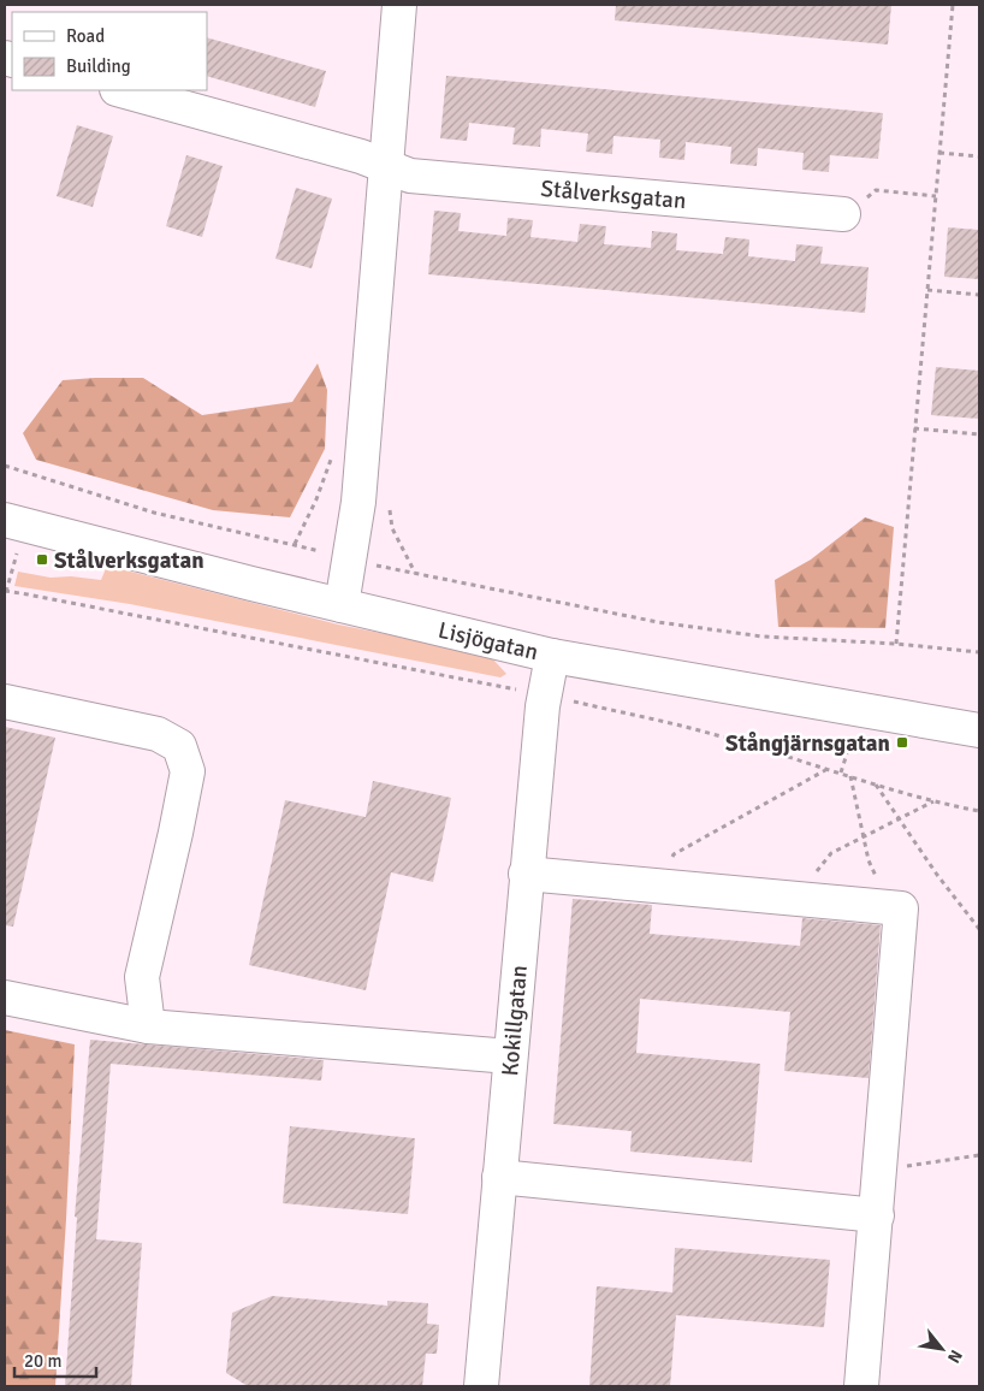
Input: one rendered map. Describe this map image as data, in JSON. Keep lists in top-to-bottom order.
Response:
{
  "streets": {
    "street": ["Stålverksgatan", "Lisjögatan", "Kokillgatan"]
  },
  "crossings": [
    ["Lisjögatan", "Kokillgatan"]
  ],
  "places": {
    "transit": ["Stålverksgatan", "Stångjärnsgatan"]
  },
  "legend": ["Road", "Building"],
  "scale_bar": "20 m",
  "north": "bottom right"
}
